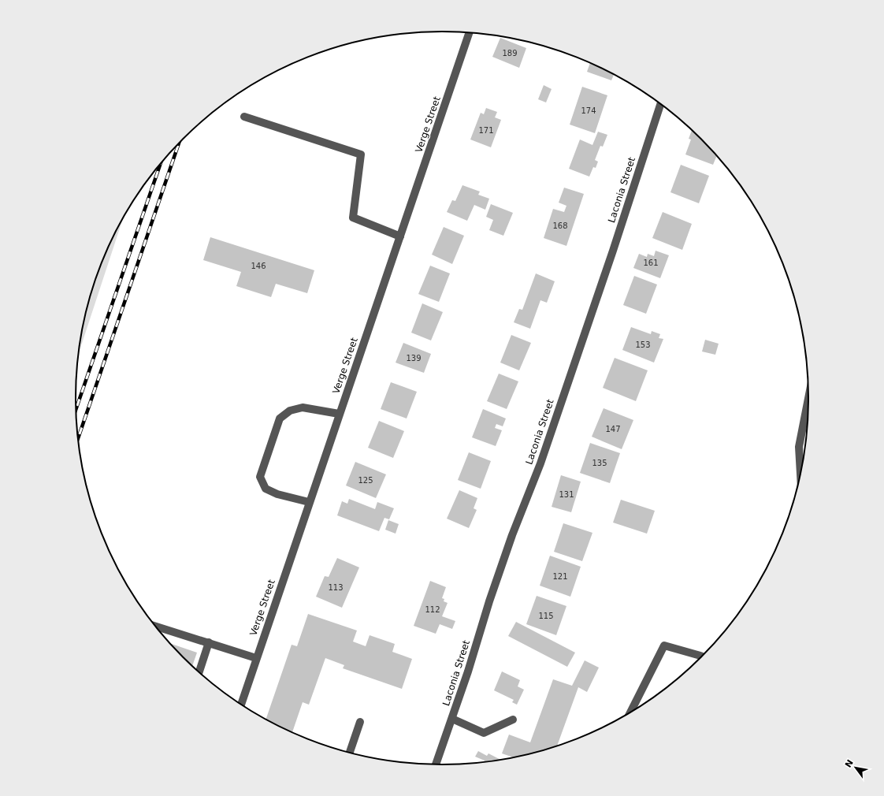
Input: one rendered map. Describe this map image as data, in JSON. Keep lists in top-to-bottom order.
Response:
{
  "streets": {
    "street": ["Verge Street", "Laconia Street"]
  },
  "house_numbers": [
    "189",
    "174",
    "171",
    "168",
    "161",
    "146",
    "153",
    "139",
    "147",
    "135",
    "125",
    "131",
    "121",
    "113",
    "112",
    "115"
  ],
  "north": "top left"
}
